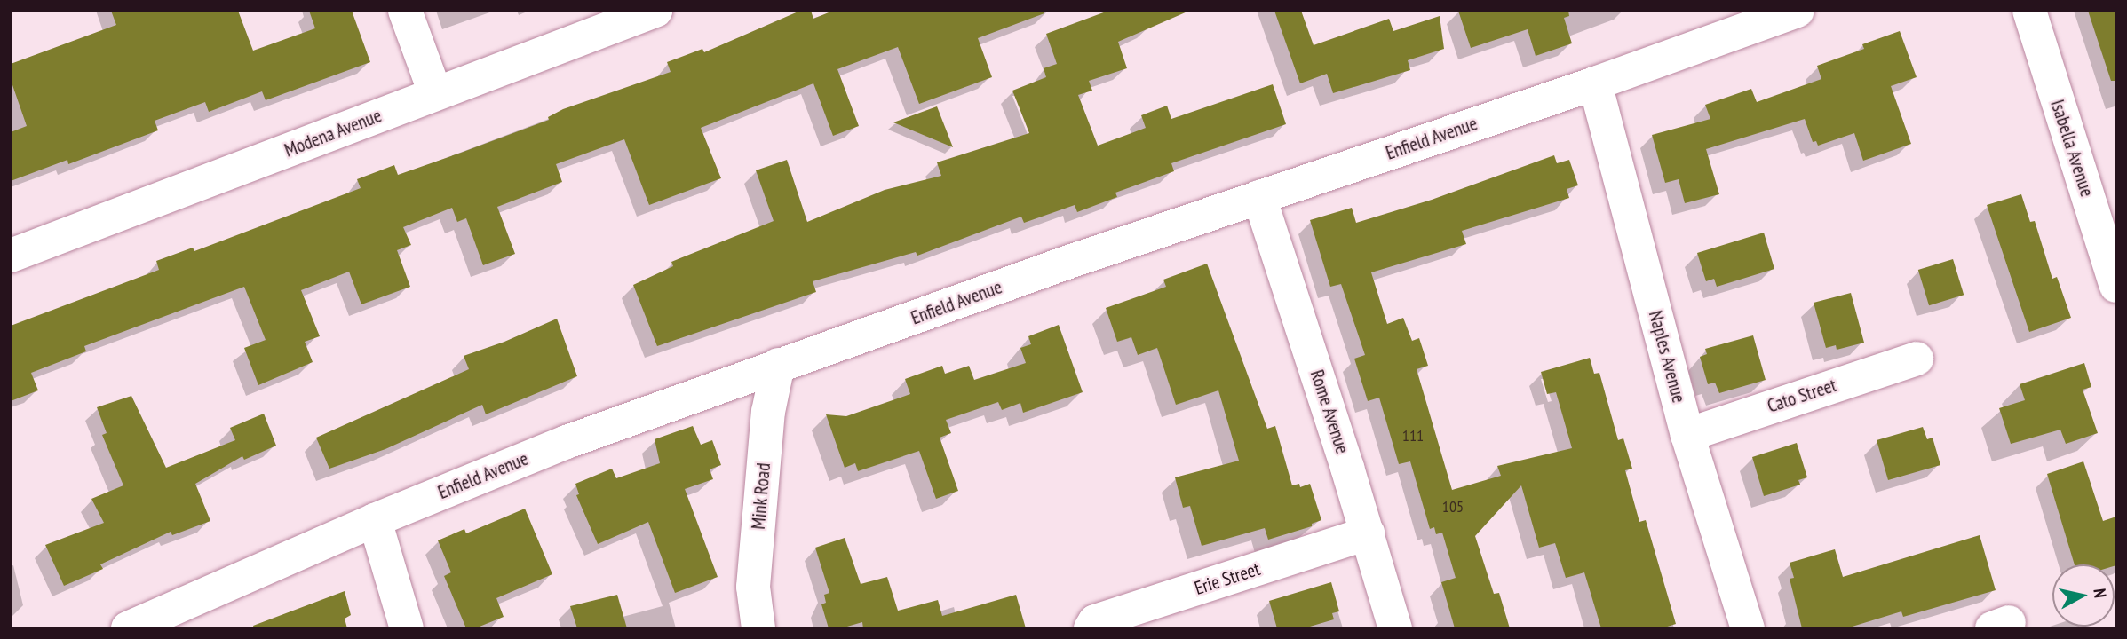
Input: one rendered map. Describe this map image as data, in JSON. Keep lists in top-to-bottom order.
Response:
{
  "streets": {
    "street": [
      "Modena Avenue",
      "Enfield Avenue",
      "Isabella Avenue",
      "Naples Avenue",
      "Cato Street",
      "Rome Avenue",
      "Mink Road",
      "Erie Street"
    ]
  },
  "crossings": [
    ["Enfield Avenue", "Naples Avenue"],
    ["Enfield Avenue", "Rome Avenue"],
    ["Enfield Avenue", "Mink Road"],
    ["Naples Avenue", "Cato Street"],
    ["Rome Avenue", "Erie Street"]
  ],
  "house_numbers": ["111", "105"],
  "north": "right"
}
